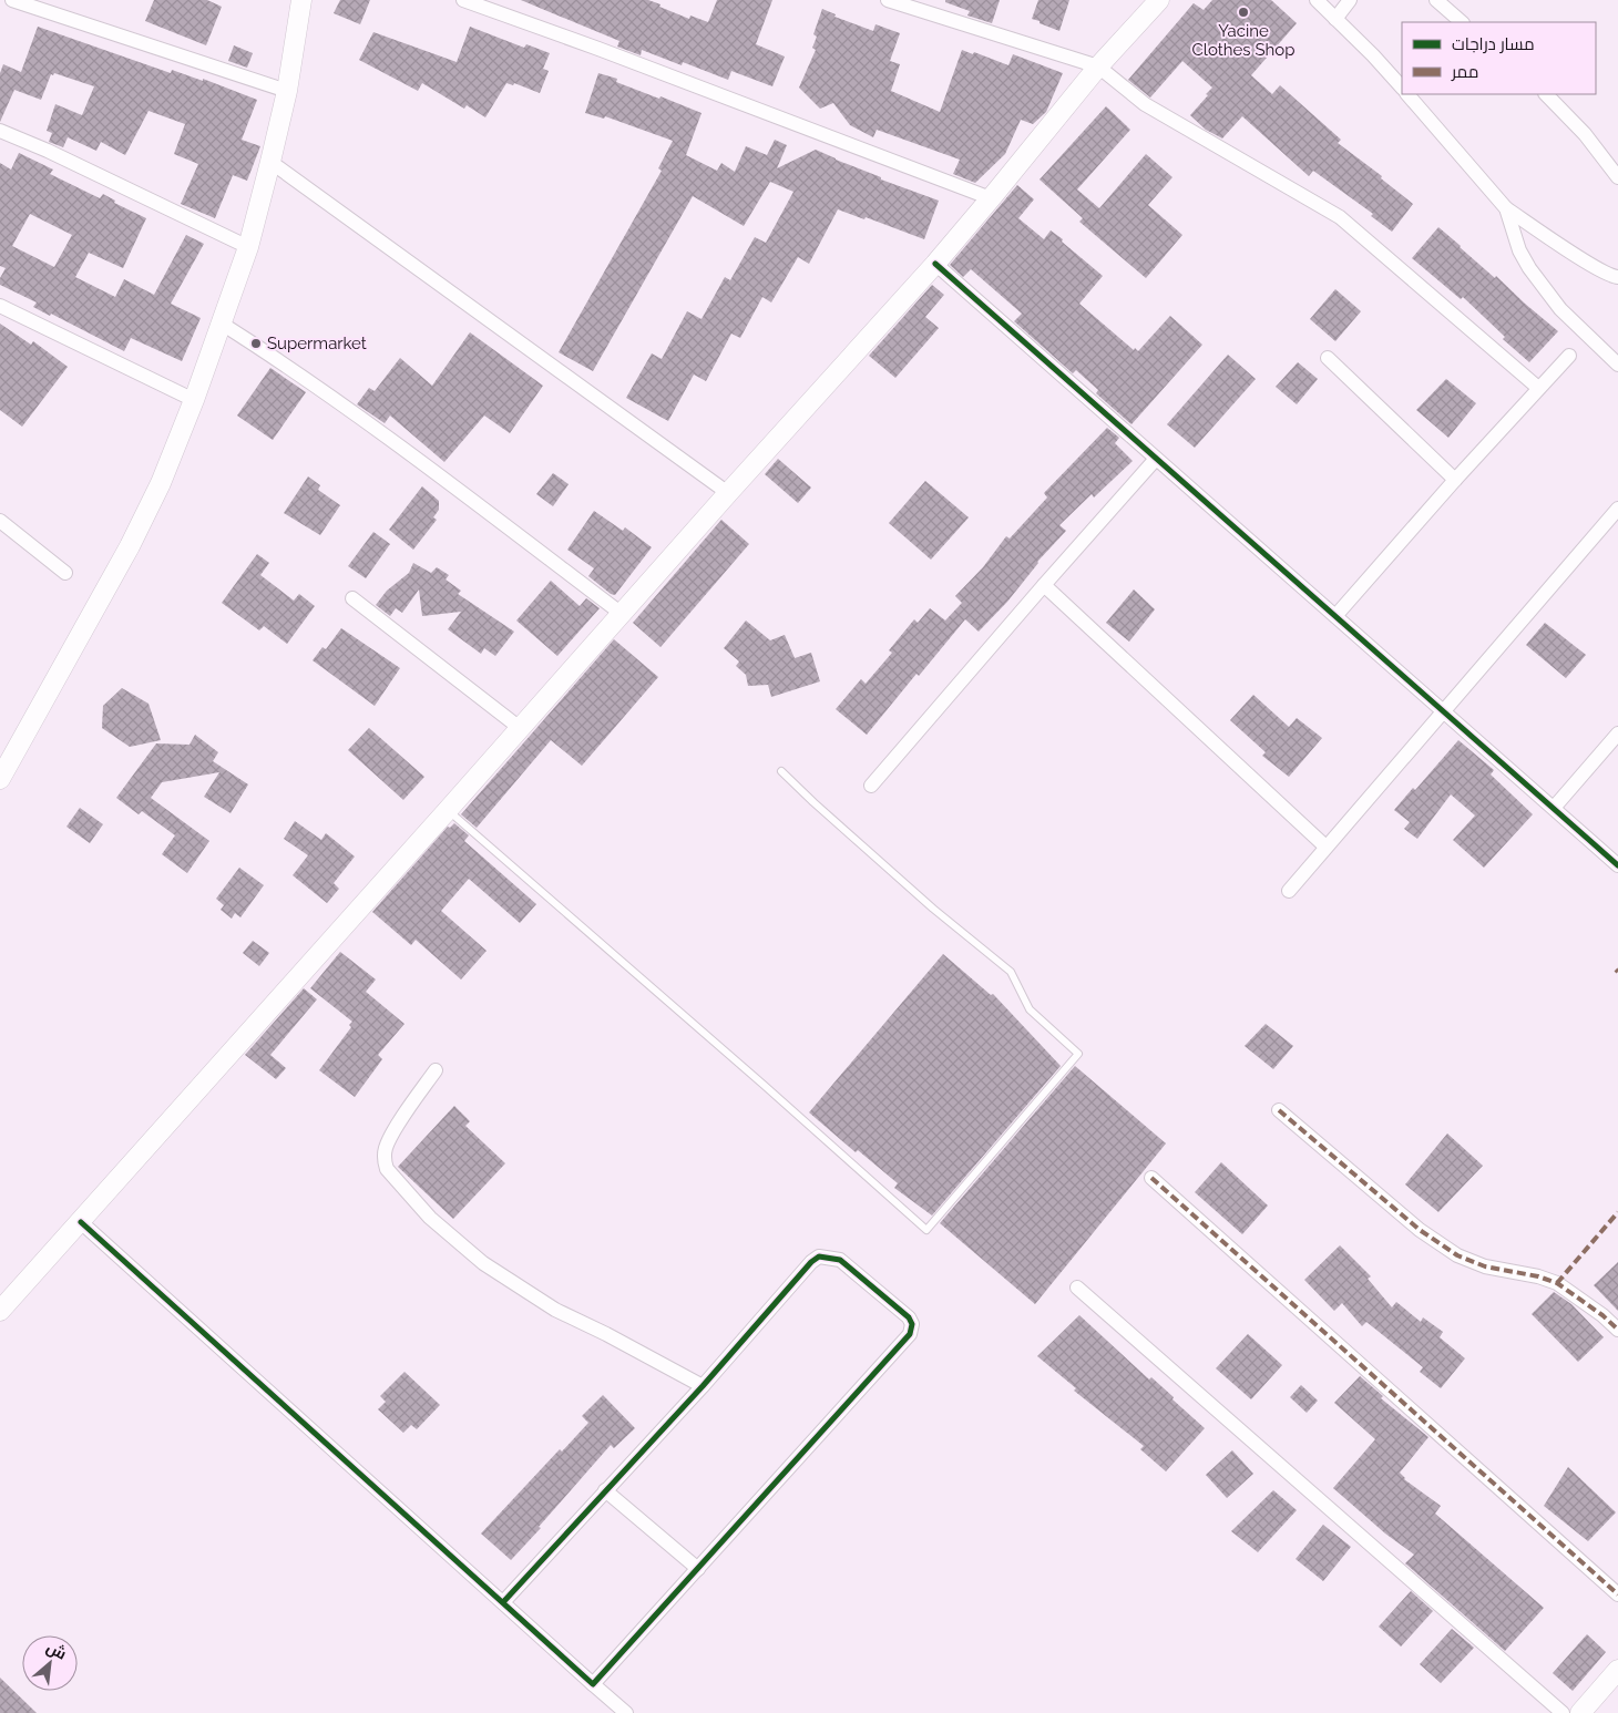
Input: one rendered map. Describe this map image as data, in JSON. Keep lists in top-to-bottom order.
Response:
{
  "places": ["Yacine Clothes Shop", "Supermarket"],
  "legend": ["مسار دراجات", "ممر"],
  "north": "top right"
}
